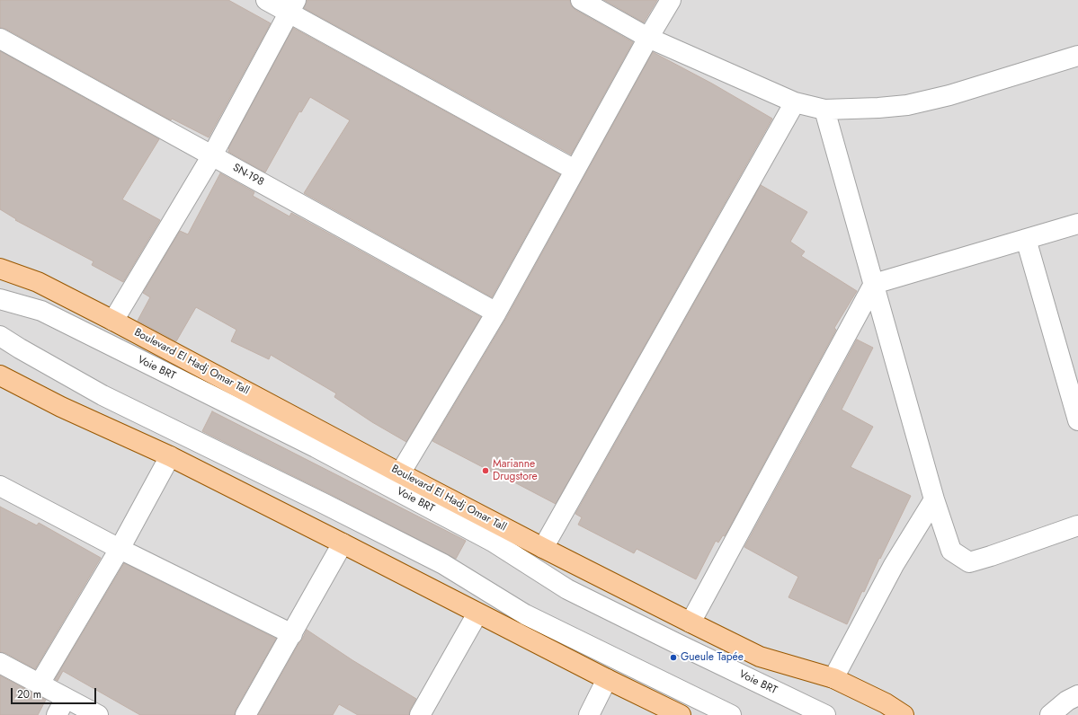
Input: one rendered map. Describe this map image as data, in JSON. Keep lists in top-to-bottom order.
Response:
{
  "streets": {
    "main road": ["Boulevard El Hadj Omar Tall"],
    "street": ["SN-198", "Voie BRT"]
  },
  "places": ["Marianne Drugstore", "Gueule Tapée"],
  "scale_bar": "20 m"
}
